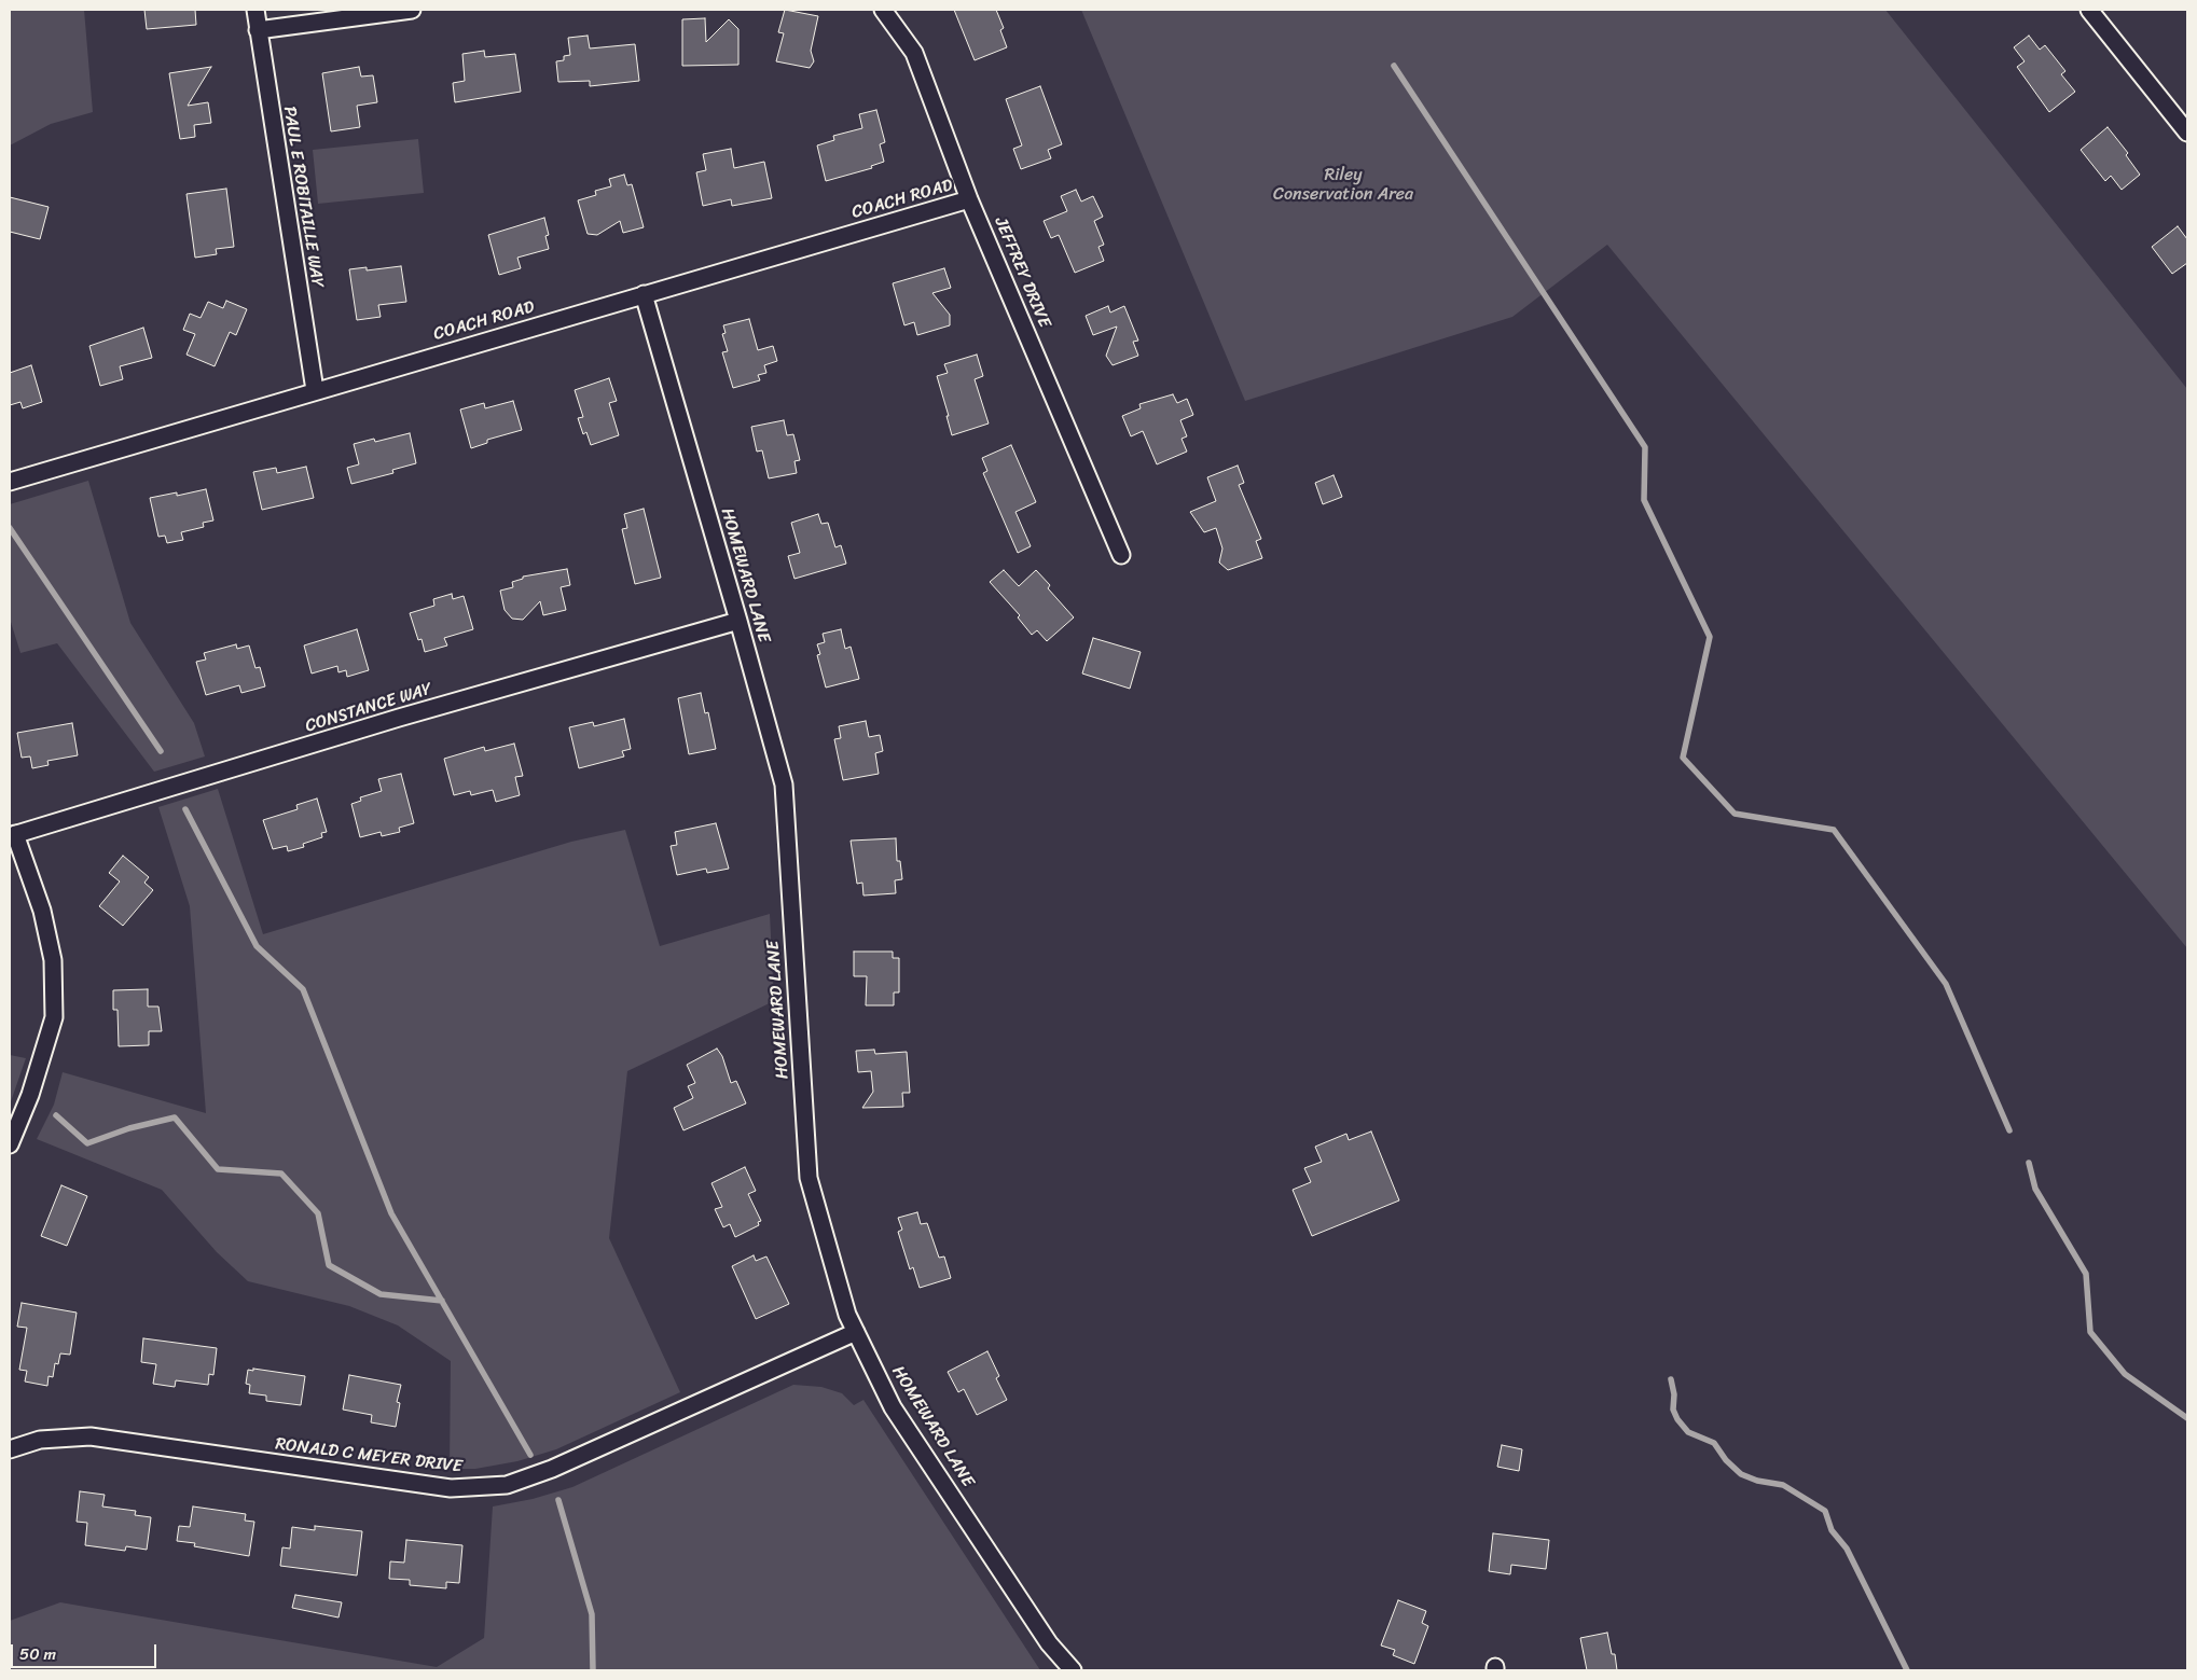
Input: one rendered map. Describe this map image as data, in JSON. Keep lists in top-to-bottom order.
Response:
{
  "streets": {
    "street": [
      "PAUL E ROBITAILLE WAY",
      "COACH ROAD",
      "JEFFREY DRIVE",
      "HOMEWARD LANE",
      "CONSTANCE WAY",
      "RONALD C MEYER DRIVE"
    ]
  },
  "crossings": [
    ["PAUL E ROBITAILLE WAY", "COACH ROAD"],
    ["COACH ROAD", "JEFFREY DRIVE"],
    ["COACH ROAD", "HOMEWARD LANE"],
    ["HOMEWARD LANE", "CONSTANCE WAY"],
    ["HOMEWARD LANE", "RONALD C MEYER DRIVE"]
  ],
  "parks": ["Riley Conservation Area"],
  "scale_bar": "50 m"
}
